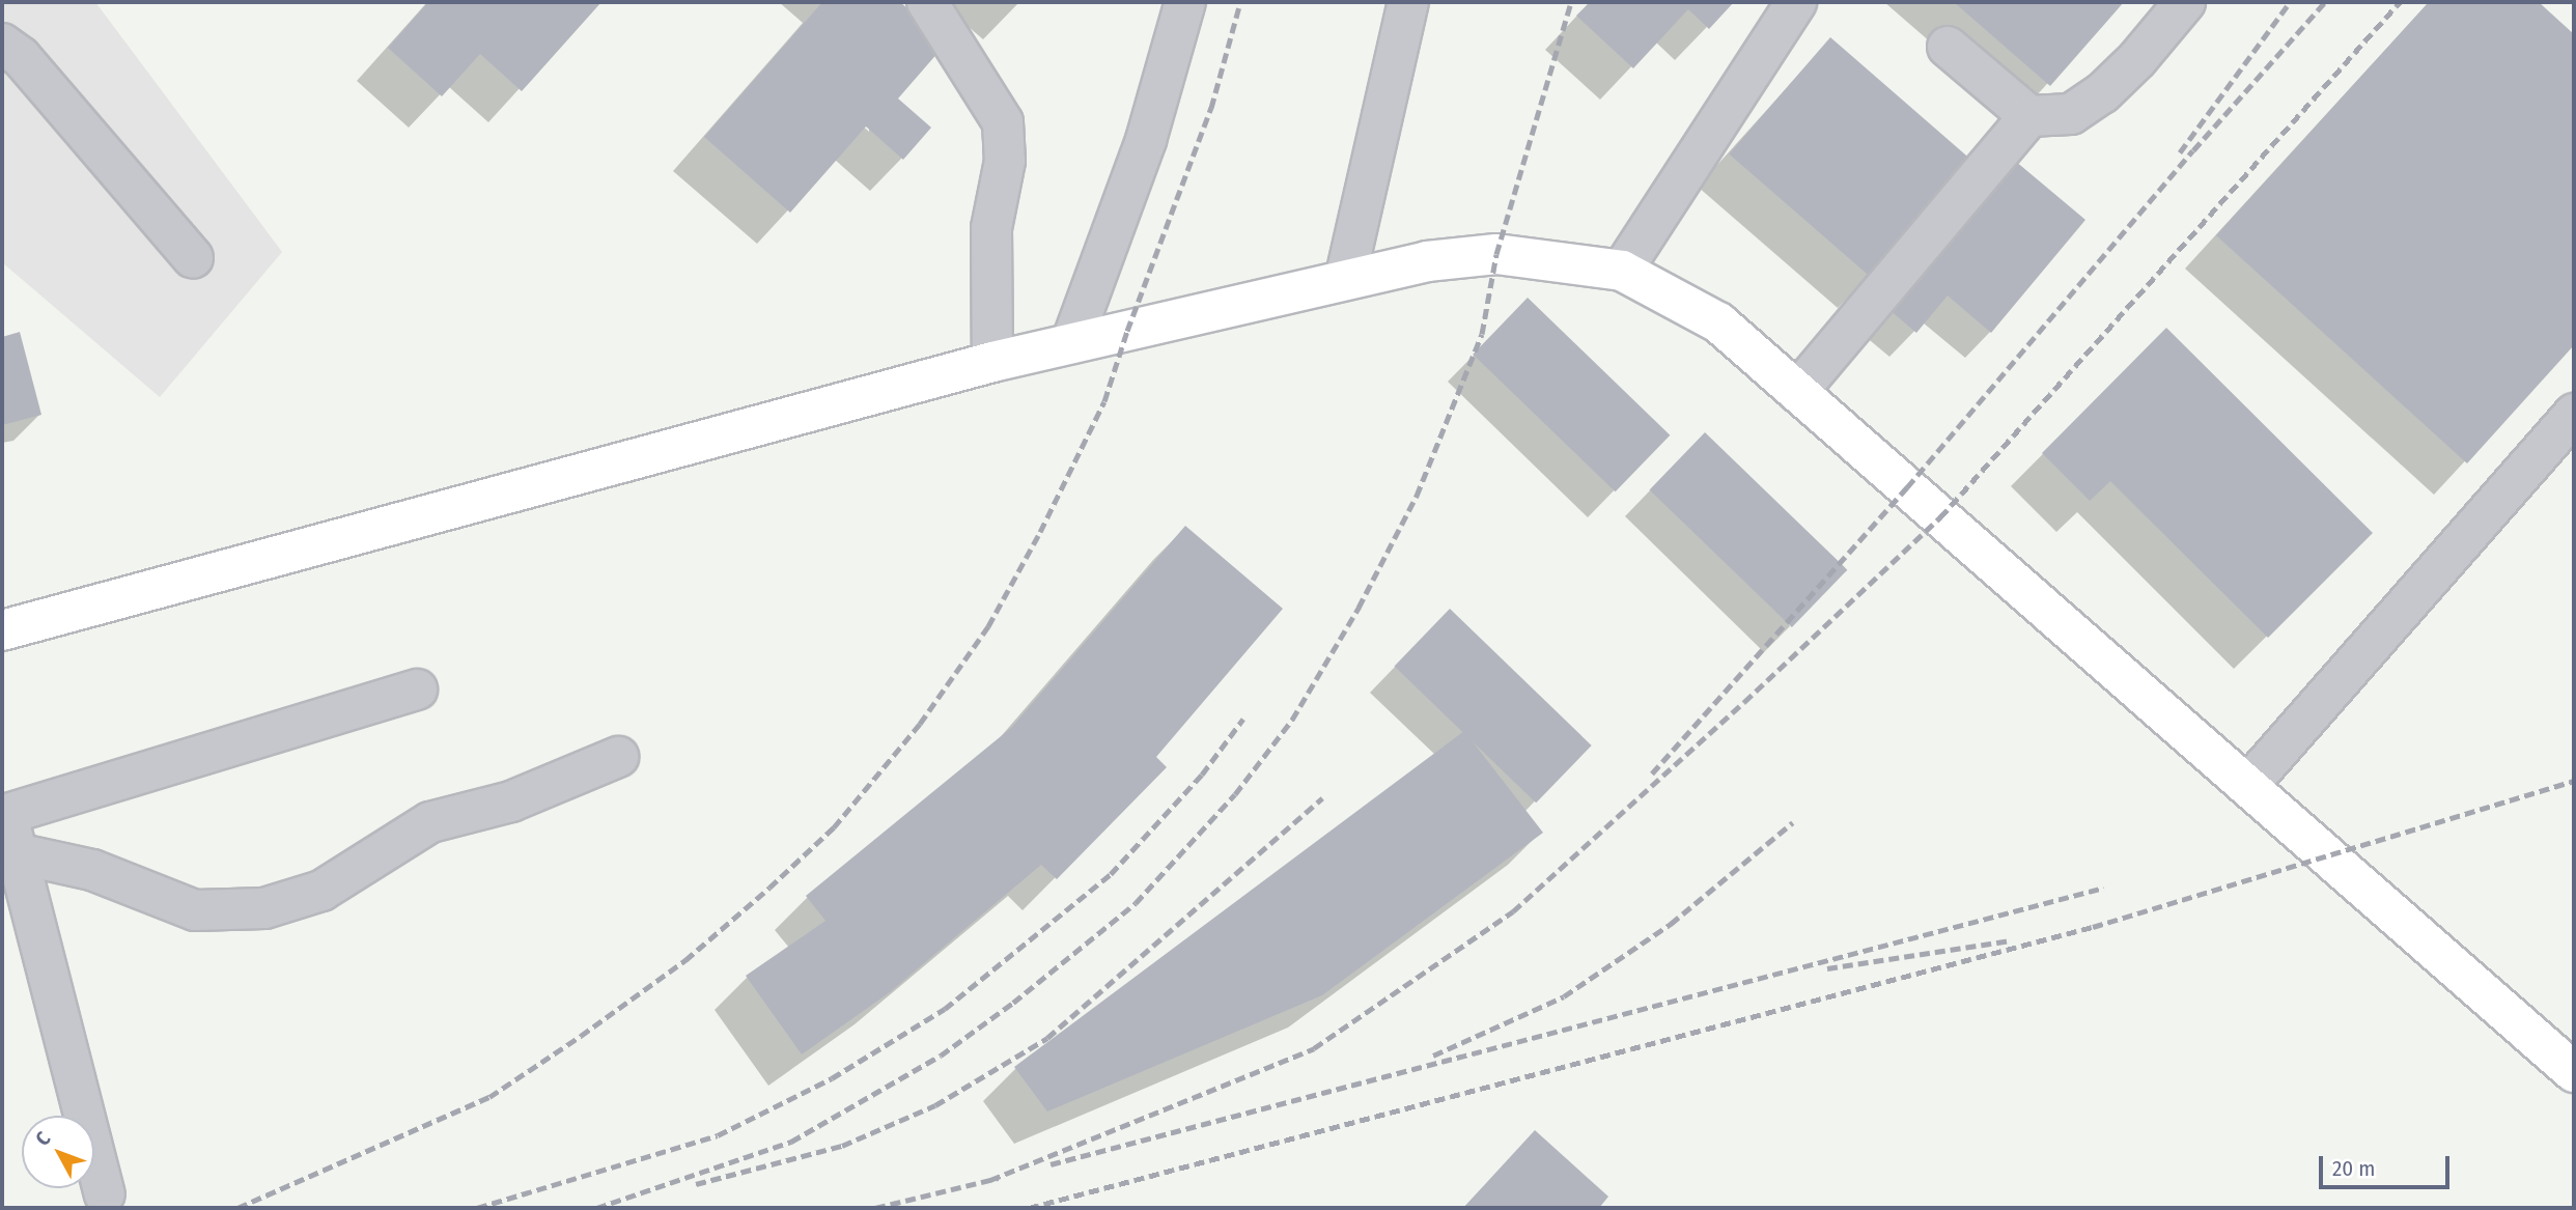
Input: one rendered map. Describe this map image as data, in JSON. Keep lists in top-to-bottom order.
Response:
{
  "scale_bar": "20 m",
  "north": "top left"
}
